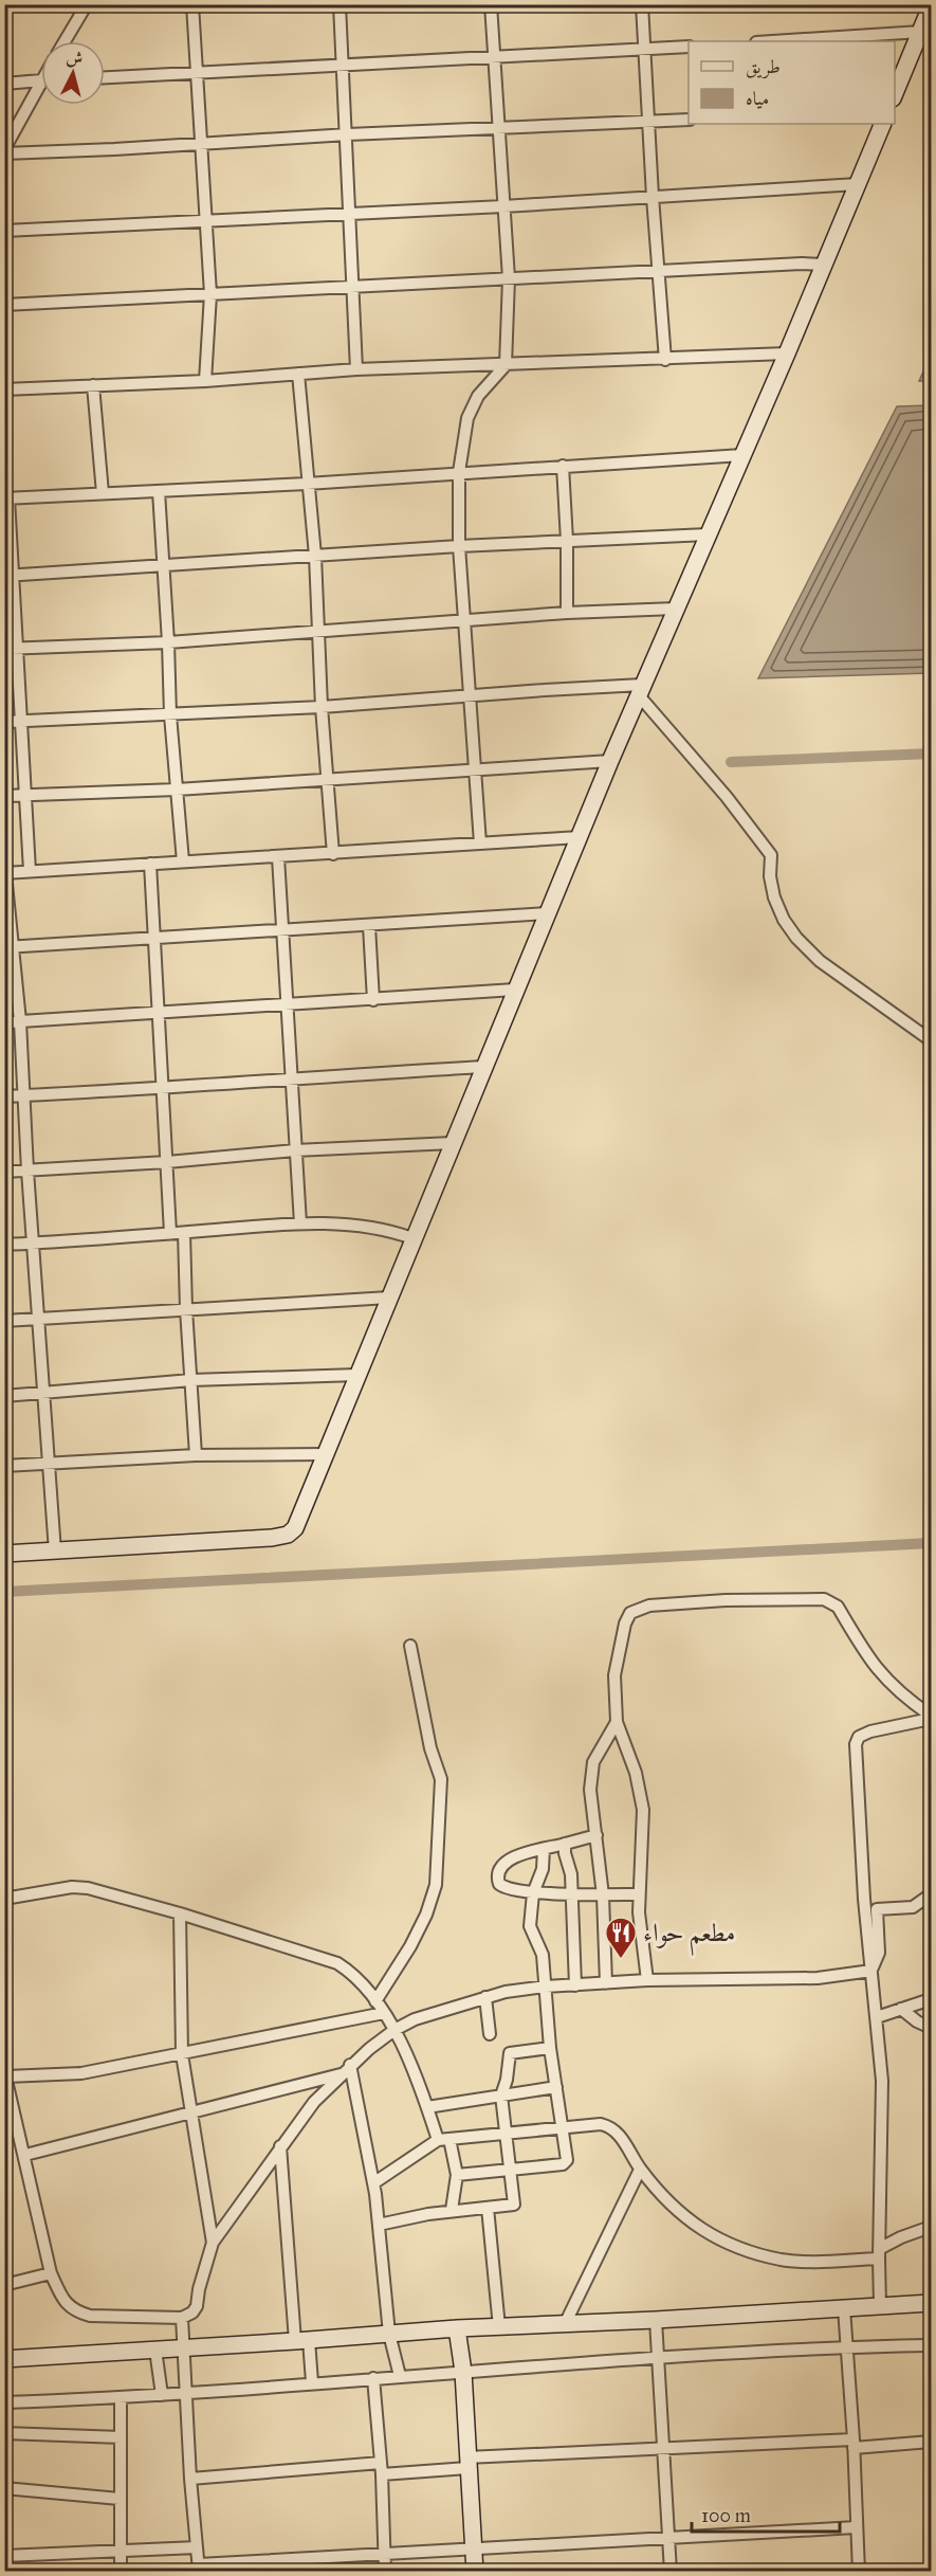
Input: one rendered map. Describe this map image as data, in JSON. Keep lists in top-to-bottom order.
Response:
{
  "places": {
    "restaurant": ["مطعم حواء"]
  },
  "legend": ["طريق", "مياه"],
  "scale_bar": "100 m",
  "north": "top"
}
